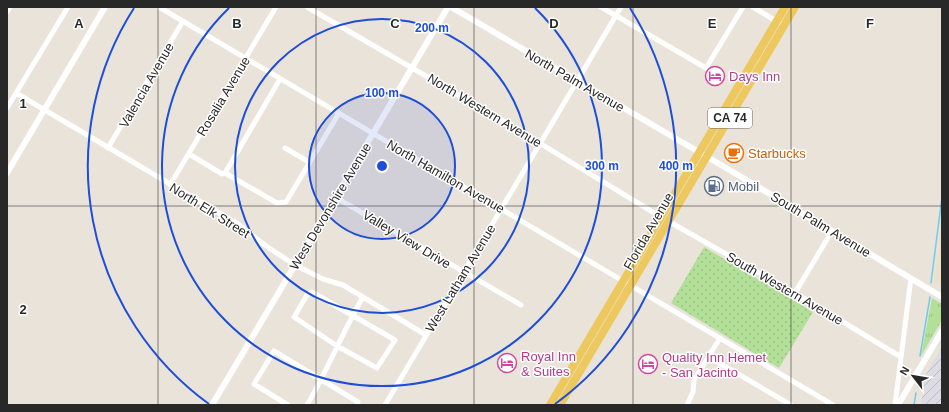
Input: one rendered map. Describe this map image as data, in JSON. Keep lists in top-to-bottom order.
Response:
{
  "streets": {
    "main road": ["CA 74", "Florida Avenue"],
    "street": [
      "North Palm Avenue",
      "Valencia Avenue",
      "Rosalia Avenue",
      "North Western Avenue",
      "North Hamilton Avenue",
      "West Devonshire Avenue",
      "North Elk Street",
      "South Palm Avenue",
      "Valley View Drive",
      "West Latham Avenue",
      "South Western Avenue"
    ]
  },
  "crossings": [
    ["North Palm Avenue", "West Devonshire Avenue"],
    ["North Palm Avenue", "South Palm Avenue"],
    ["North Palm Avenue", "Florida Avenue"],
    ["North Palm Avenue", "West Latham Avenue"],
    ["Valencia Avenue", "North Hamilton Avenue"],
    ["Valencia Avenue", "North Elk Street"],
    ["Rosalia Avenue", "North Hamilton Avenue"],
    ["Rosalia Avenue", "North Elk Street"],
    ["North Western Avenue", "West Devonshire Avenue"],
    ["North Western Avenue", "Florida Avenue"],
    ["North Western Avenue", "West Latham Avenue"],
    ["North Western Avenue", "South Western Avenue"],
    ["North Hamilton Avenue", "West Devonshire Avenue"],
    ["North Hamilton Avenue", "Florida Avenue"],
    ["North Hamilton Avenue", "West Latham Avenue"],
    ["West Devonshire Avenue", "North Elk Street"],
    ["West Devonshire Avenue", "Valley View Drive"],
    ["North Elk Street", "West Latham Avenue"],
    ["South Palm Avenue", "Florida Avenue"],
    ["Florida Avenue", "South Western Avenue"],
    ["Valley View Drive", "West Latham Avenue"]
  ],
  "places": {
    "hotel": ["Days Inn", "Royal Inn & Suites", "Quality Inn Hemet - San Jacinto"],
    "cafe": ["Starbucks"],
    "fuel station": ["Mobil"]
  },
  "north": "top left",
  "grid": {
    "columns": [
      "A",
      "B",
      "C",
      "D",
      "E",
      "F"
    ],
    "rows": ["1", "2"]
  },
  "rings": [
    "200 m",
    "100 m",
    "300 m",
    "400 m"
  ]
}
